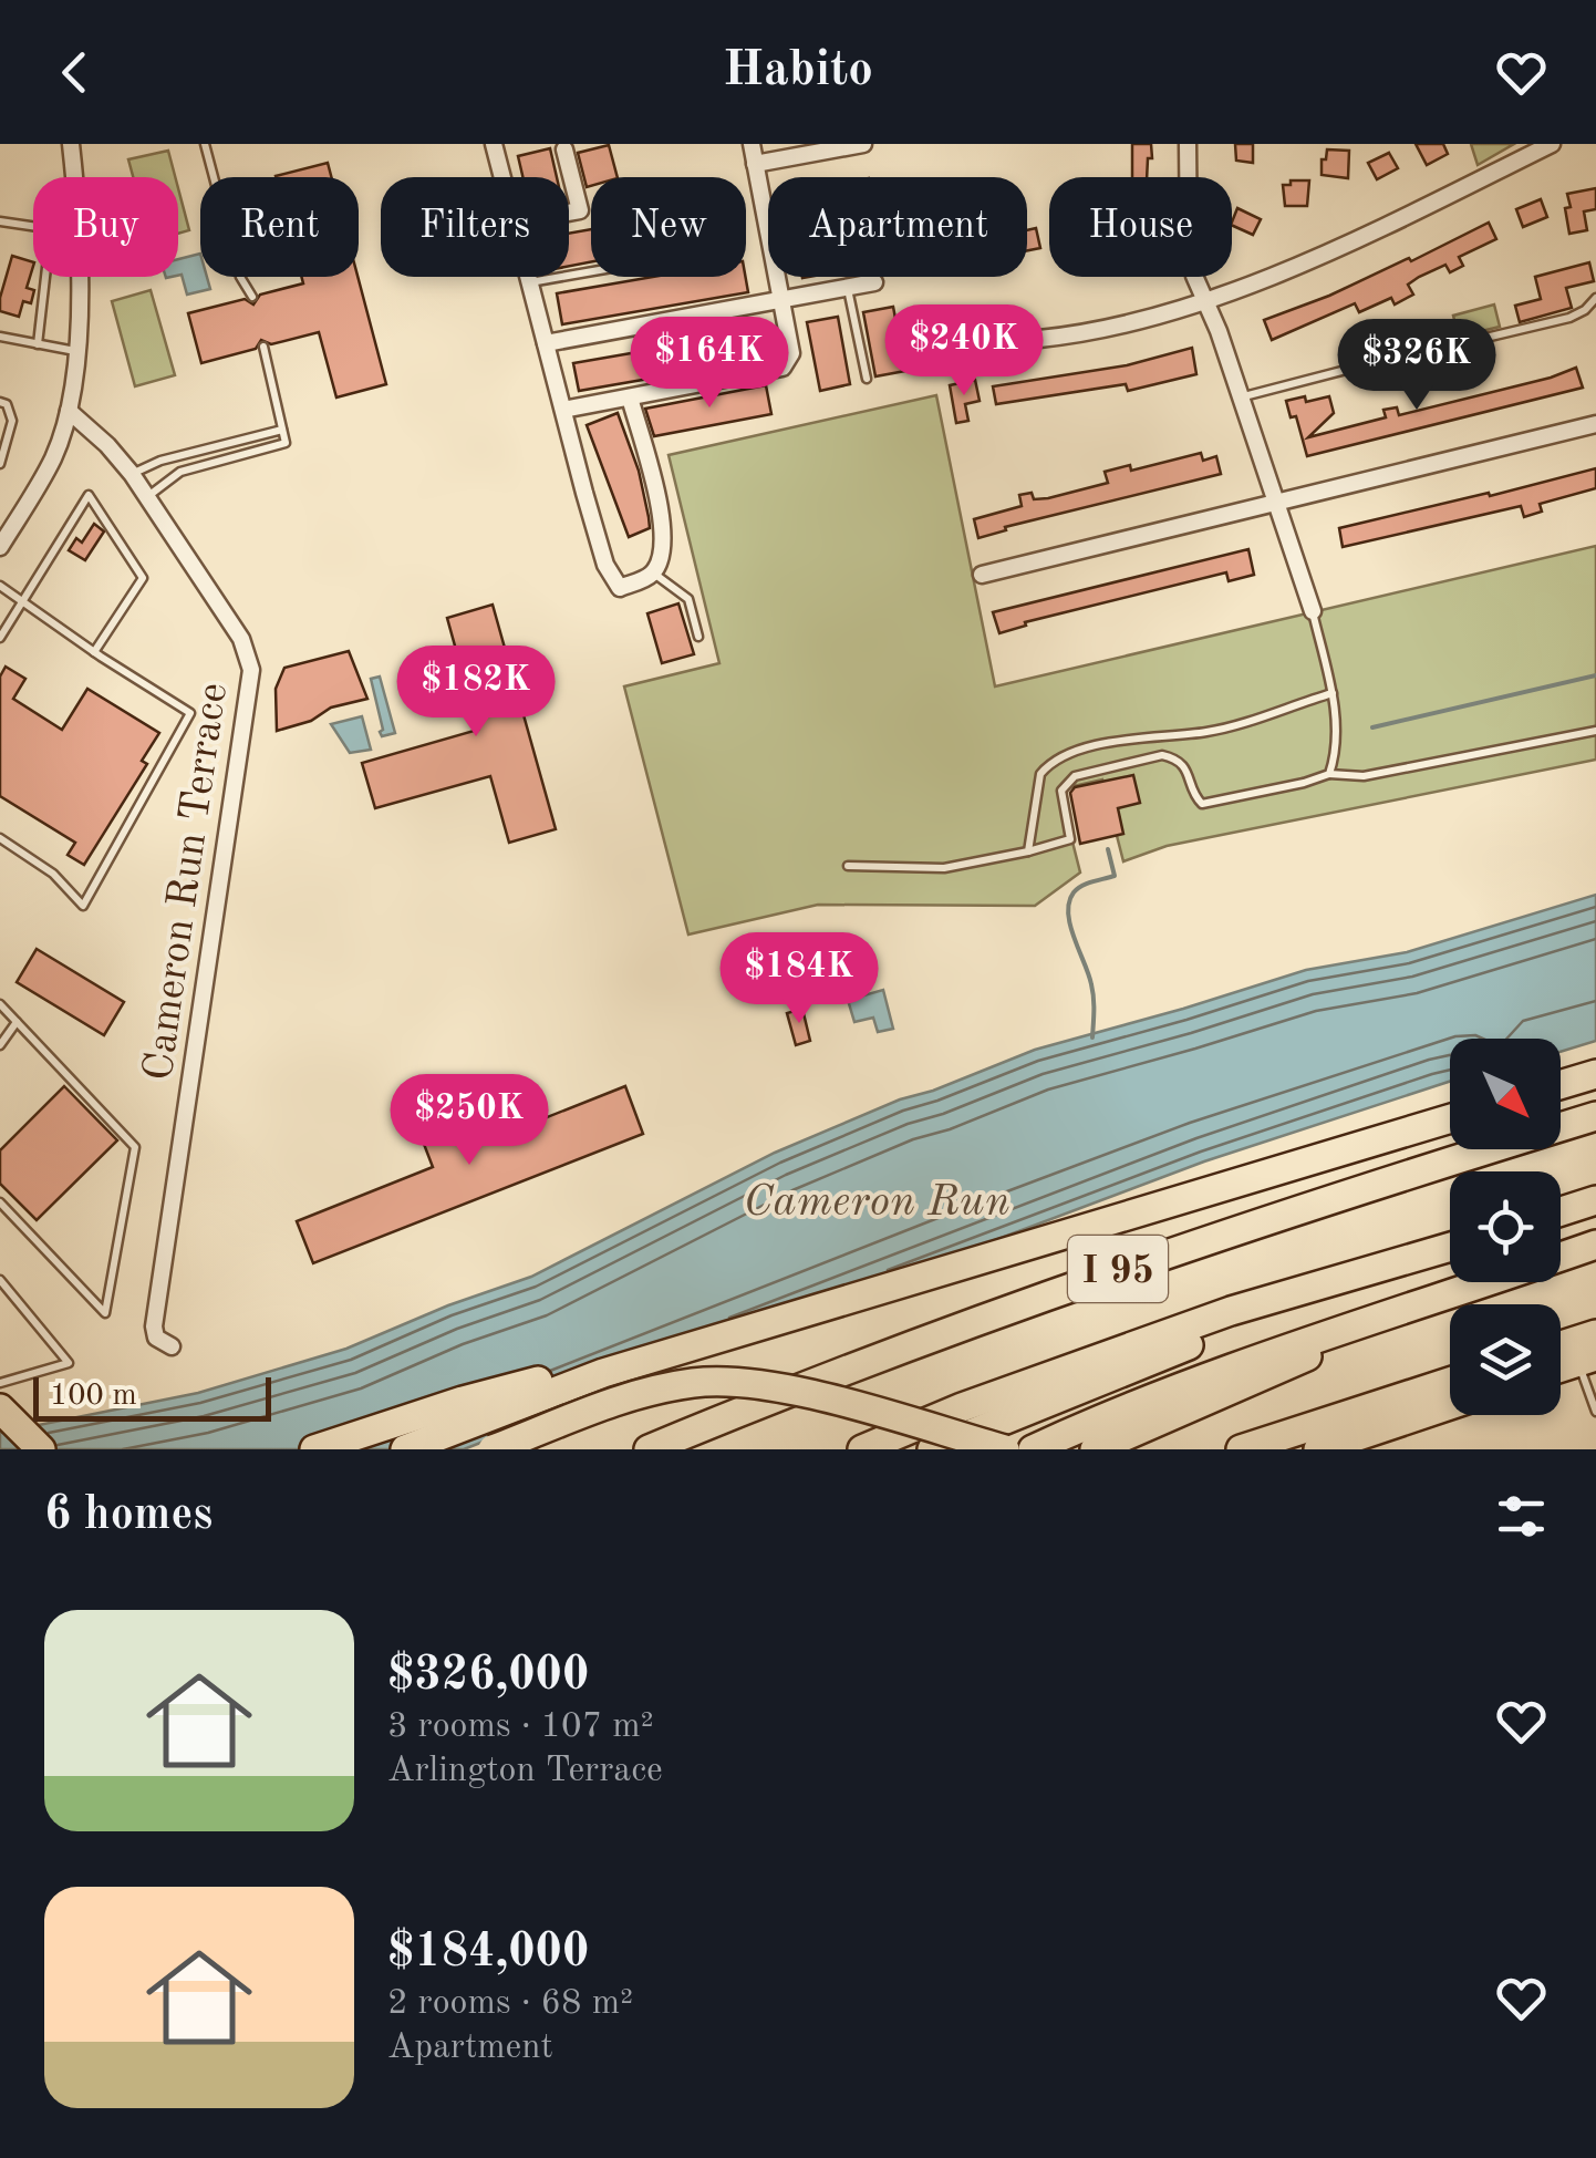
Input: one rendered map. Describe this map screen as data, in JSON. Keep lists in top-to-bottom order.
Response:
{
  "streets": {
    "highway": ["I 95"],
    "street": ["Cameron Run Terrace"]
  },
  "water": ["Cameron Run"],
  "scale_bar": "100 m",
  "north": "bottom right",
  "page": {
    "header": "Habito",
    "chip": [
      "Buy",
      "Rent",
      "Filters",
      "New",
      "Apartment",
      "House"
    ],
    "price": [
      "$240K",
      "$164K",
      "$326K",
      "$182K",
      "$184K",
      "$250K"
    ],
    "scale": "100 m",
    "heading": "6 homes",
    "list": [
      {
        "name": "$326,000",
        "note": "3 rooms · 107 m² · Arlington Terrace"
      },
      {
        "name": "$184,000",
        "note": "2 rooms · 68 m² · Apartment"
      }
    ]
  }
}
